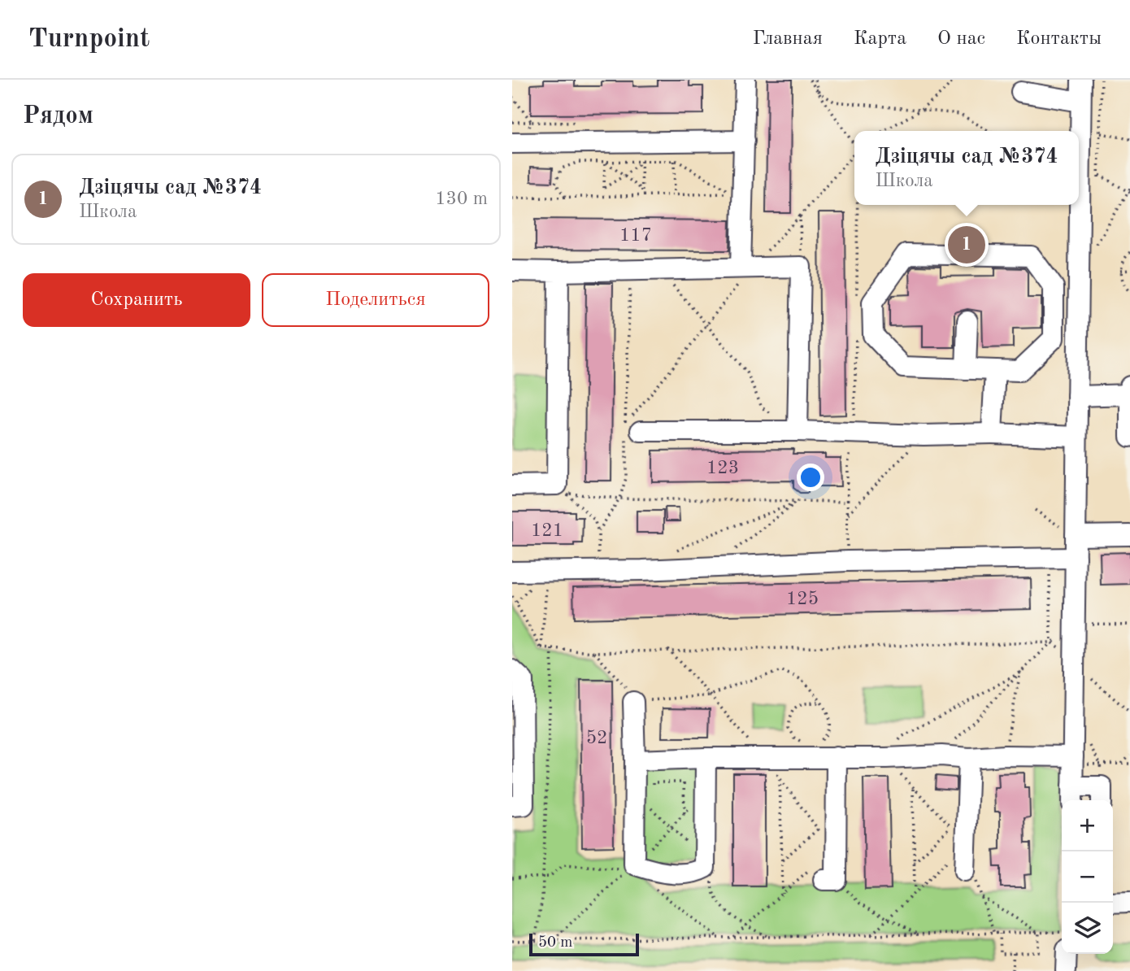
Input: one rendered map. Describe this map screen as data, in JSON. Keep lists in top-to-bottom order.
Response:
{
  "house_numbers": [
    "117",
    "123",
    "121",
    "125",
    "52"
  ],
  "scale_bar": "50 m",
  "page": {
    "header": "Turnpoint",
    "nav": [
      "Главная",
      "Карта",
      "О нас",
      "Контакты"
    ],
    "heading": "Рядом",
    "popup": ["Дзіцячы сад №374", "Школа"],
    "list": [
      {
        "mark": "1",
        "name": "Дзіцячы сад №374",
        "note": "Школа",
        "value": "130 m"
      }
    ],
    "pins": "1",
    "buttons": ["Сохранить", "Поделиться"],
    "map_buttons": ["+", "−"],
    "scale": "50 m"
  }
}
